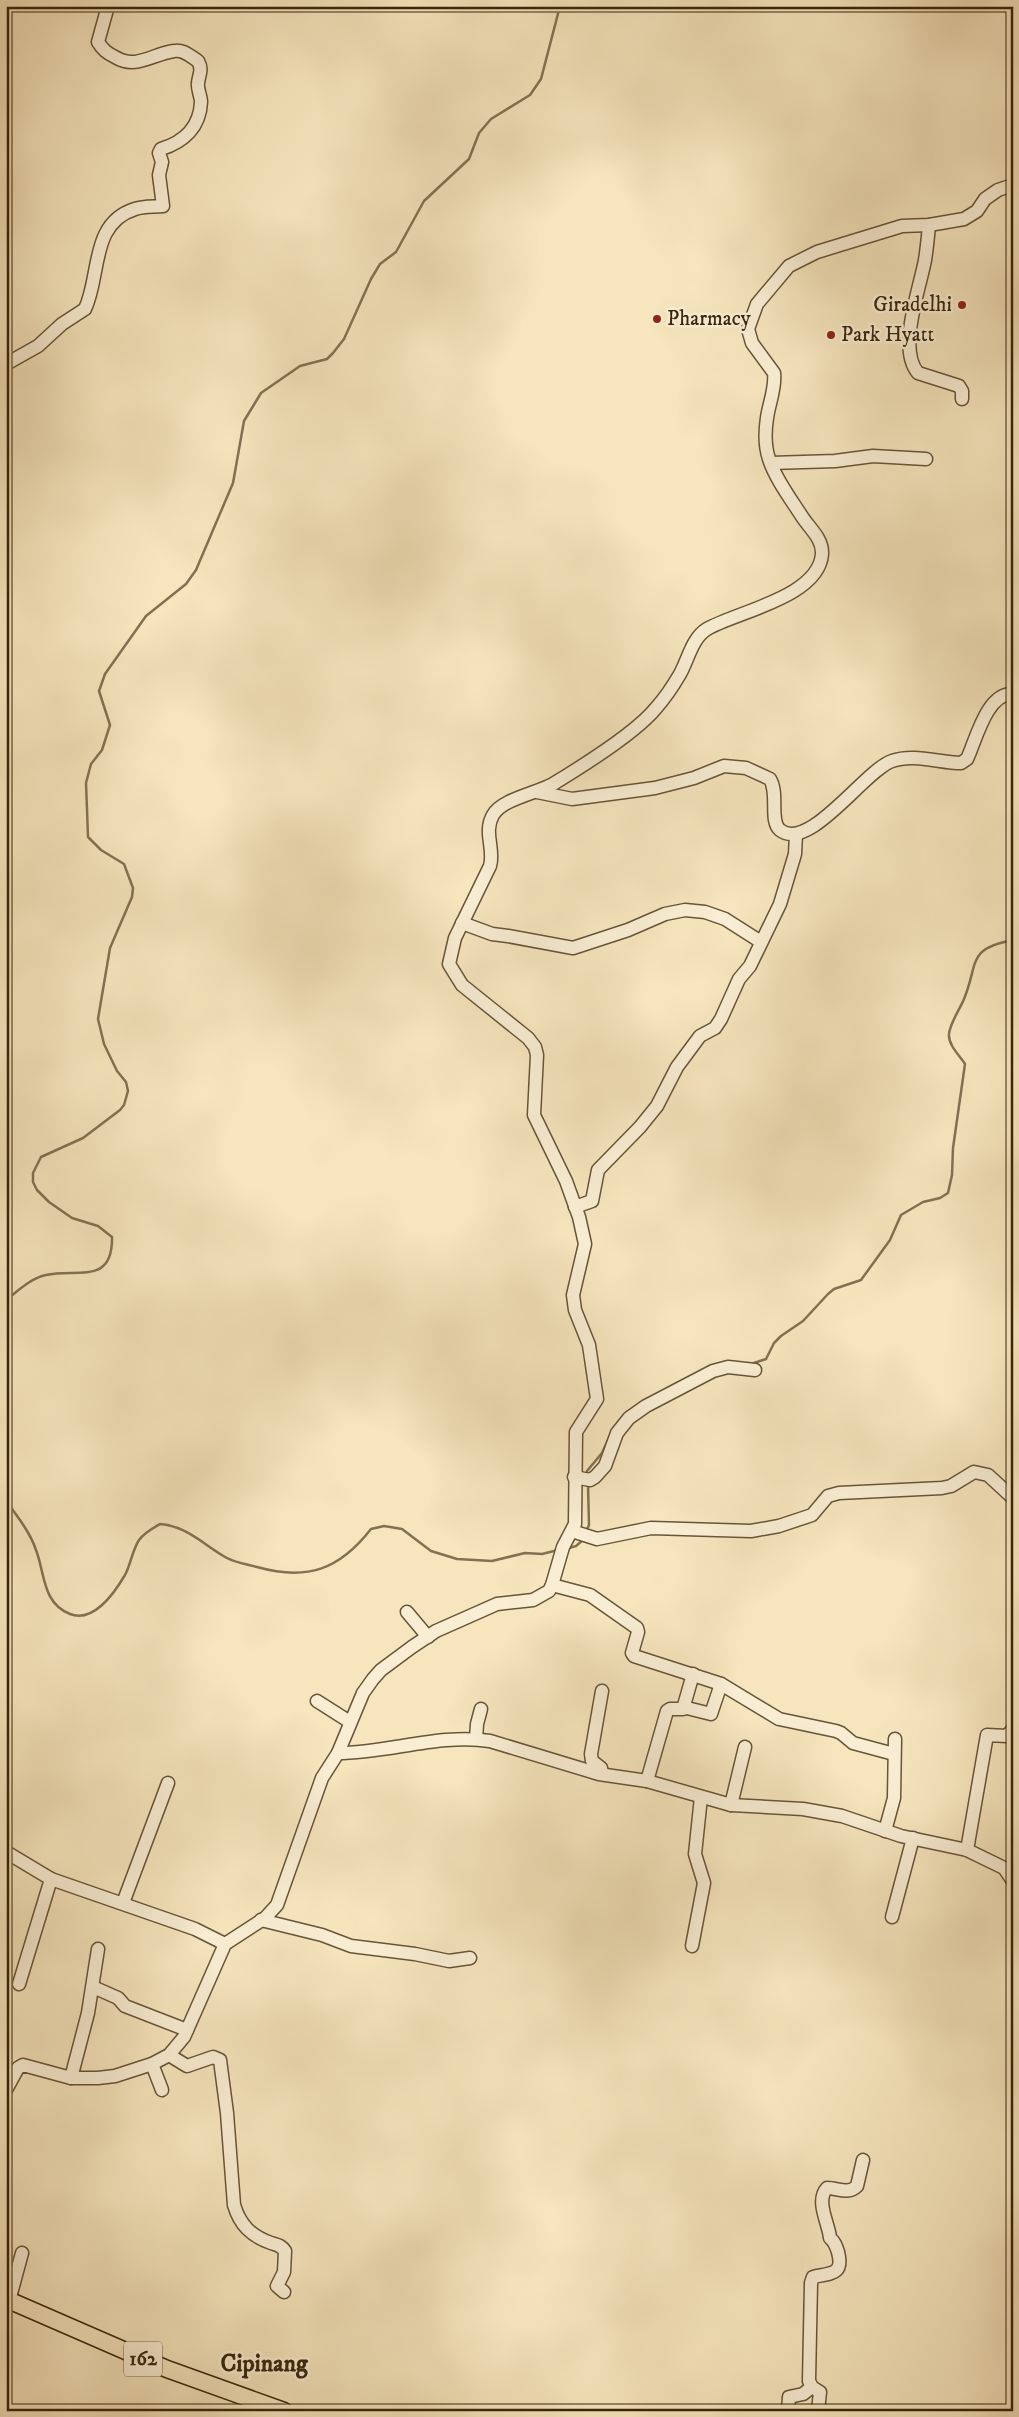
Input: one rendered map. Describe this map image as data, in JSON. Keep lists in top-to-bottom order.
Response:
{
  "streets": {
    "main road": ["162"]
  },
  "districts": ["Cipinang"],
  "places": ["Giradelhi", "Pharmacy", "Park Hyatt"]
}
